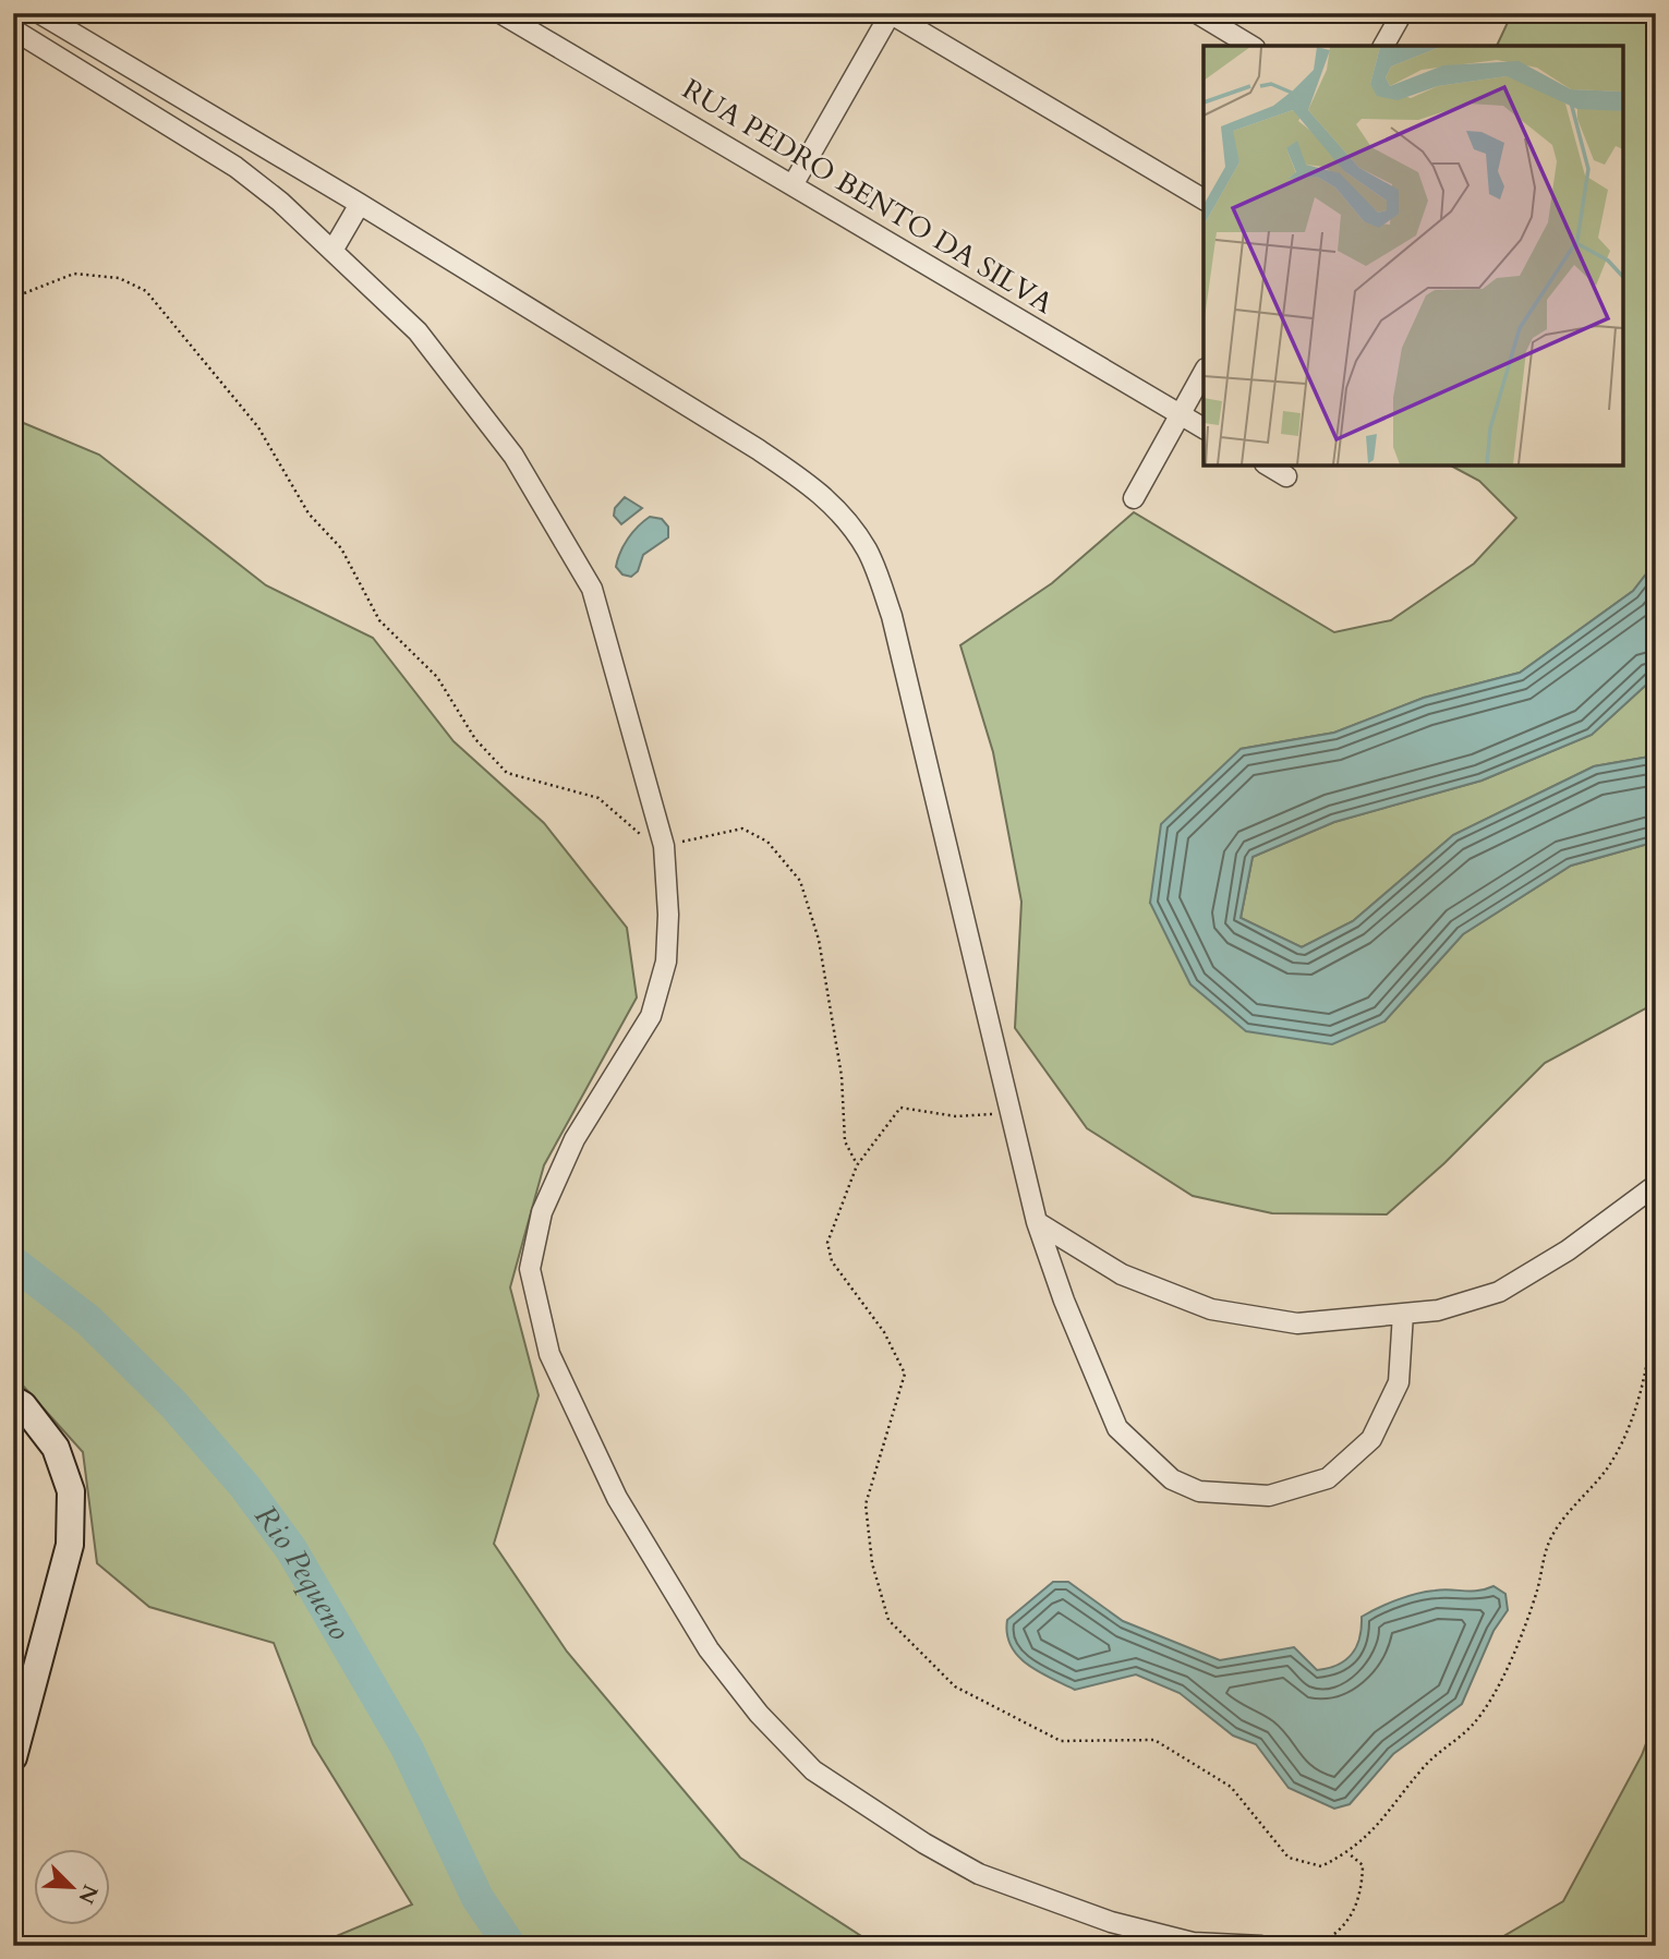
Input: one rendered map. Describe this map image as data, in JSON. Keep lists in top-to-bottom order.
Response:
{
  "streets": {
    "street": ["RUA PEDRO BENTO DA SILVA"]
  },
  "water": ["Rio Pequeno"],
  "north": "bottom right"
}
